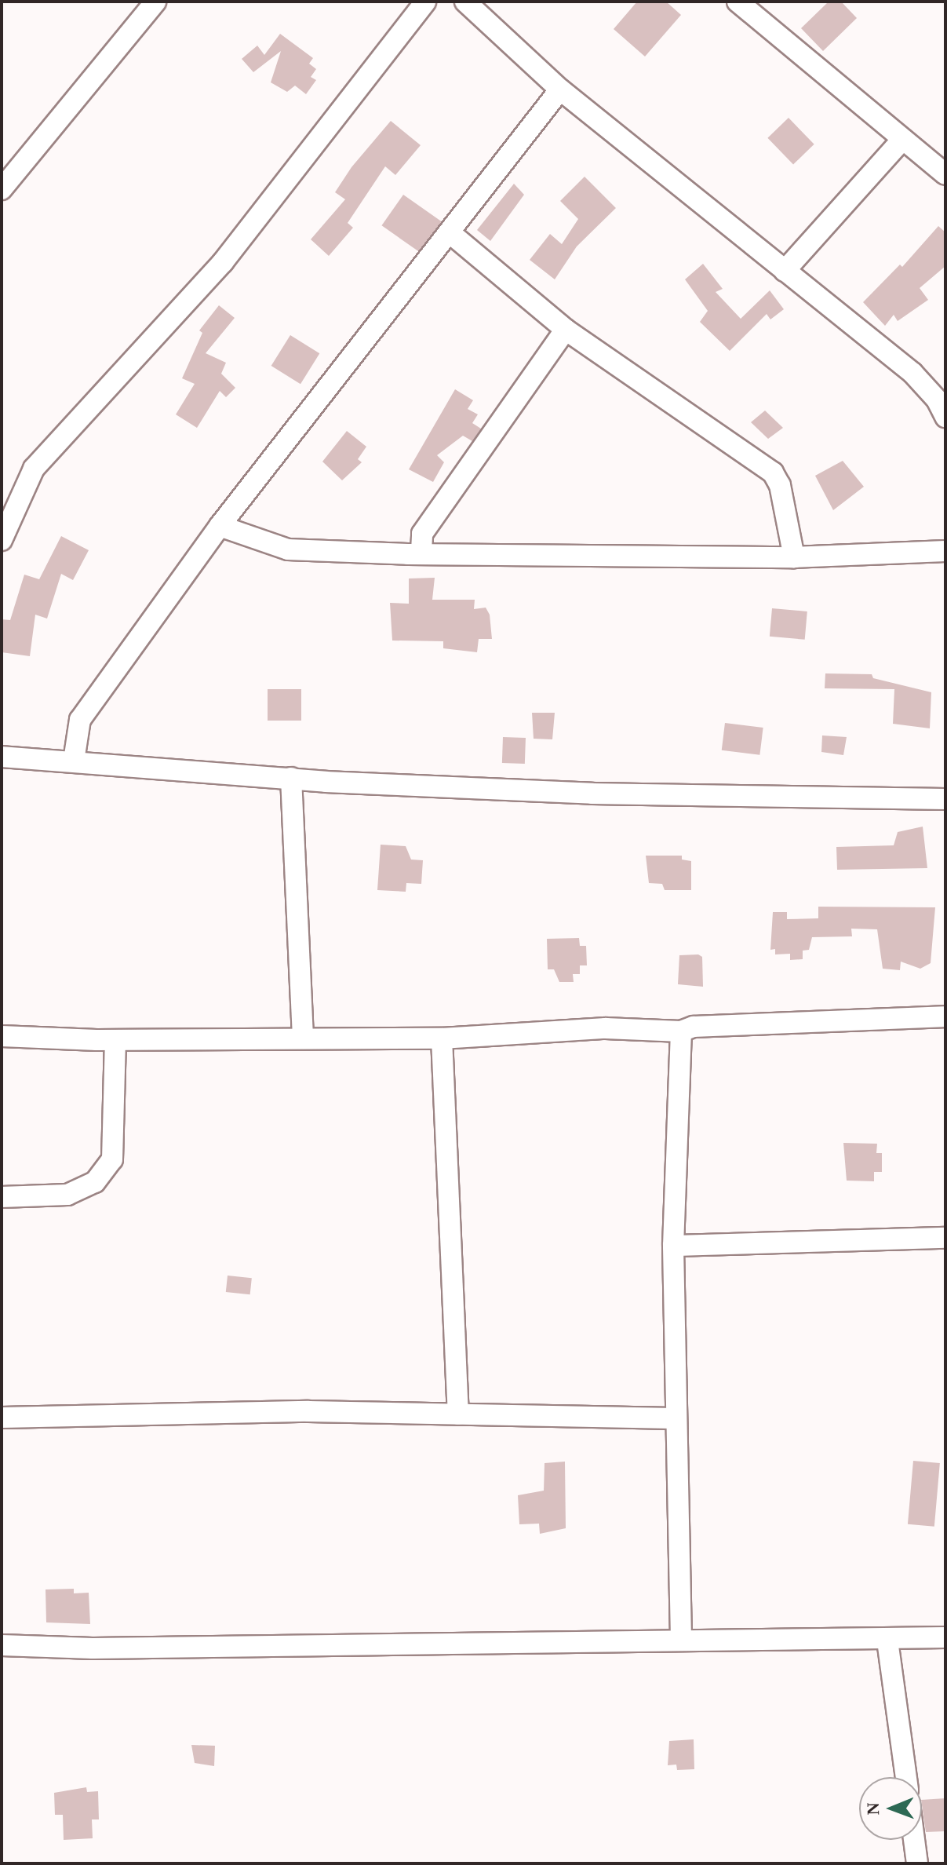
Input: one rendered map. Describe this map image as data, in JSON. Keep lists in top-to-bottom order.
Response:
{
  "north": "left"
}
